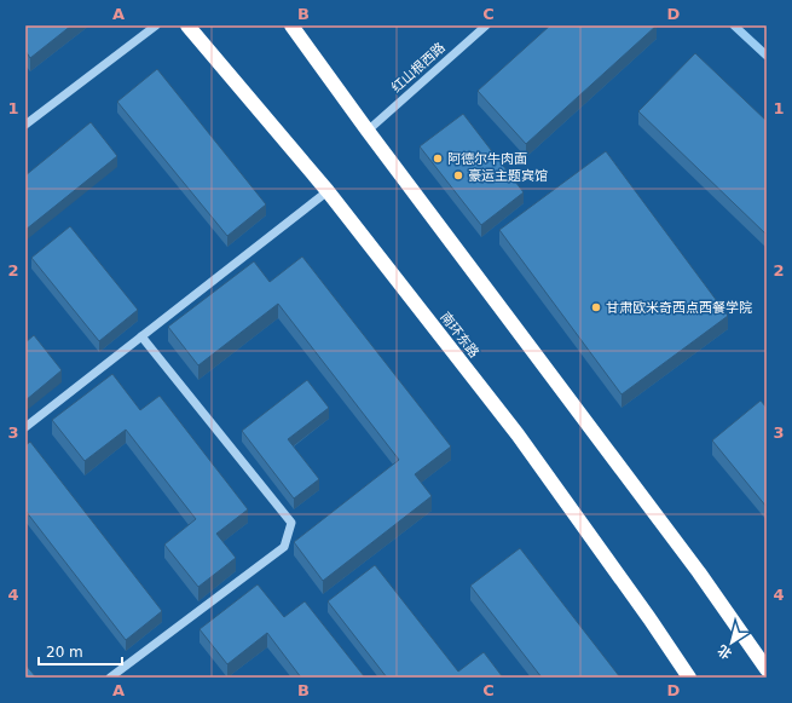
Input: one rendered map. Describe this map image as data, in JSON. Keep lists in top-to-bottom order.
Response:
{
  "streets": {
    "highway": ["南环东路"],
    "street": ["红山根西路"]
  },
  "places": ["阿德尔牛肉面", "豪运主题宾馆", "甘肃欧米奇西点西餐学院"],
  "scale_bar": "20 m",
  "north": "bottom left",
  "grid": {
    "columns": [
      "A",
      "B",
      "C",
      "D"
    ],
    "rows": [
      "1",
      "2",
      "3",
      "4"
    ]
  }
}
